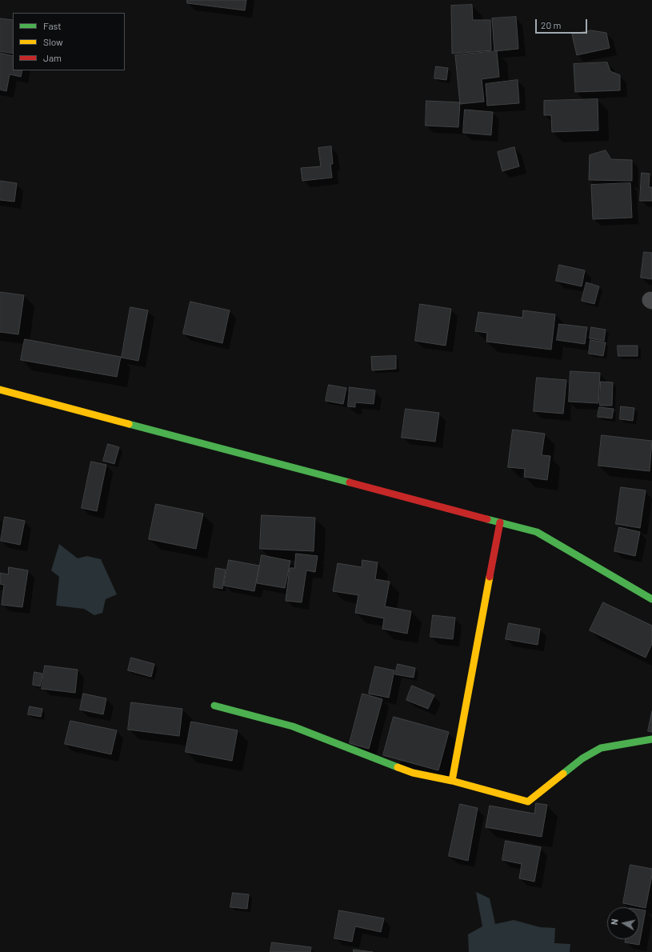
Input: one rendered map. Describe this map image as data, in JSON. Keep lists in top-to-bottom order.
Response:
{
  "legend": ["Fast", "Slow", "Jam"],
  "scale_bar": "20 m",
  "north": "left"
}
